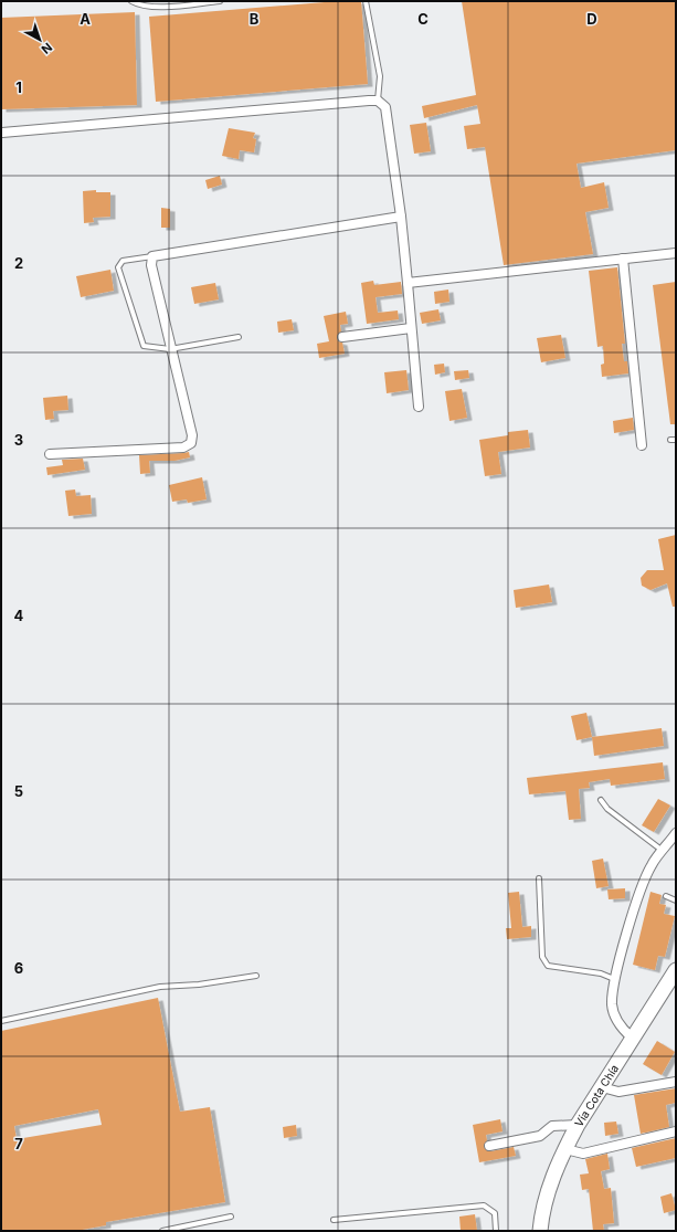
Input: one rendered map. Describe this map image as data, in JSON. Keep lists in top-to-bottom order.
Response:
{
  "streets": {
    "main road": ["Vía Cota Chía"]
  },
  "north": "bottom right",
  "grid": {
    "columns": [
      "A",
      "B",
      "C",
      "D"
    ],
    "rows": [
      "1",
      "2",
      "3",
      "4",
      "5",
      "6",
      "7"
    ]
  }
}
